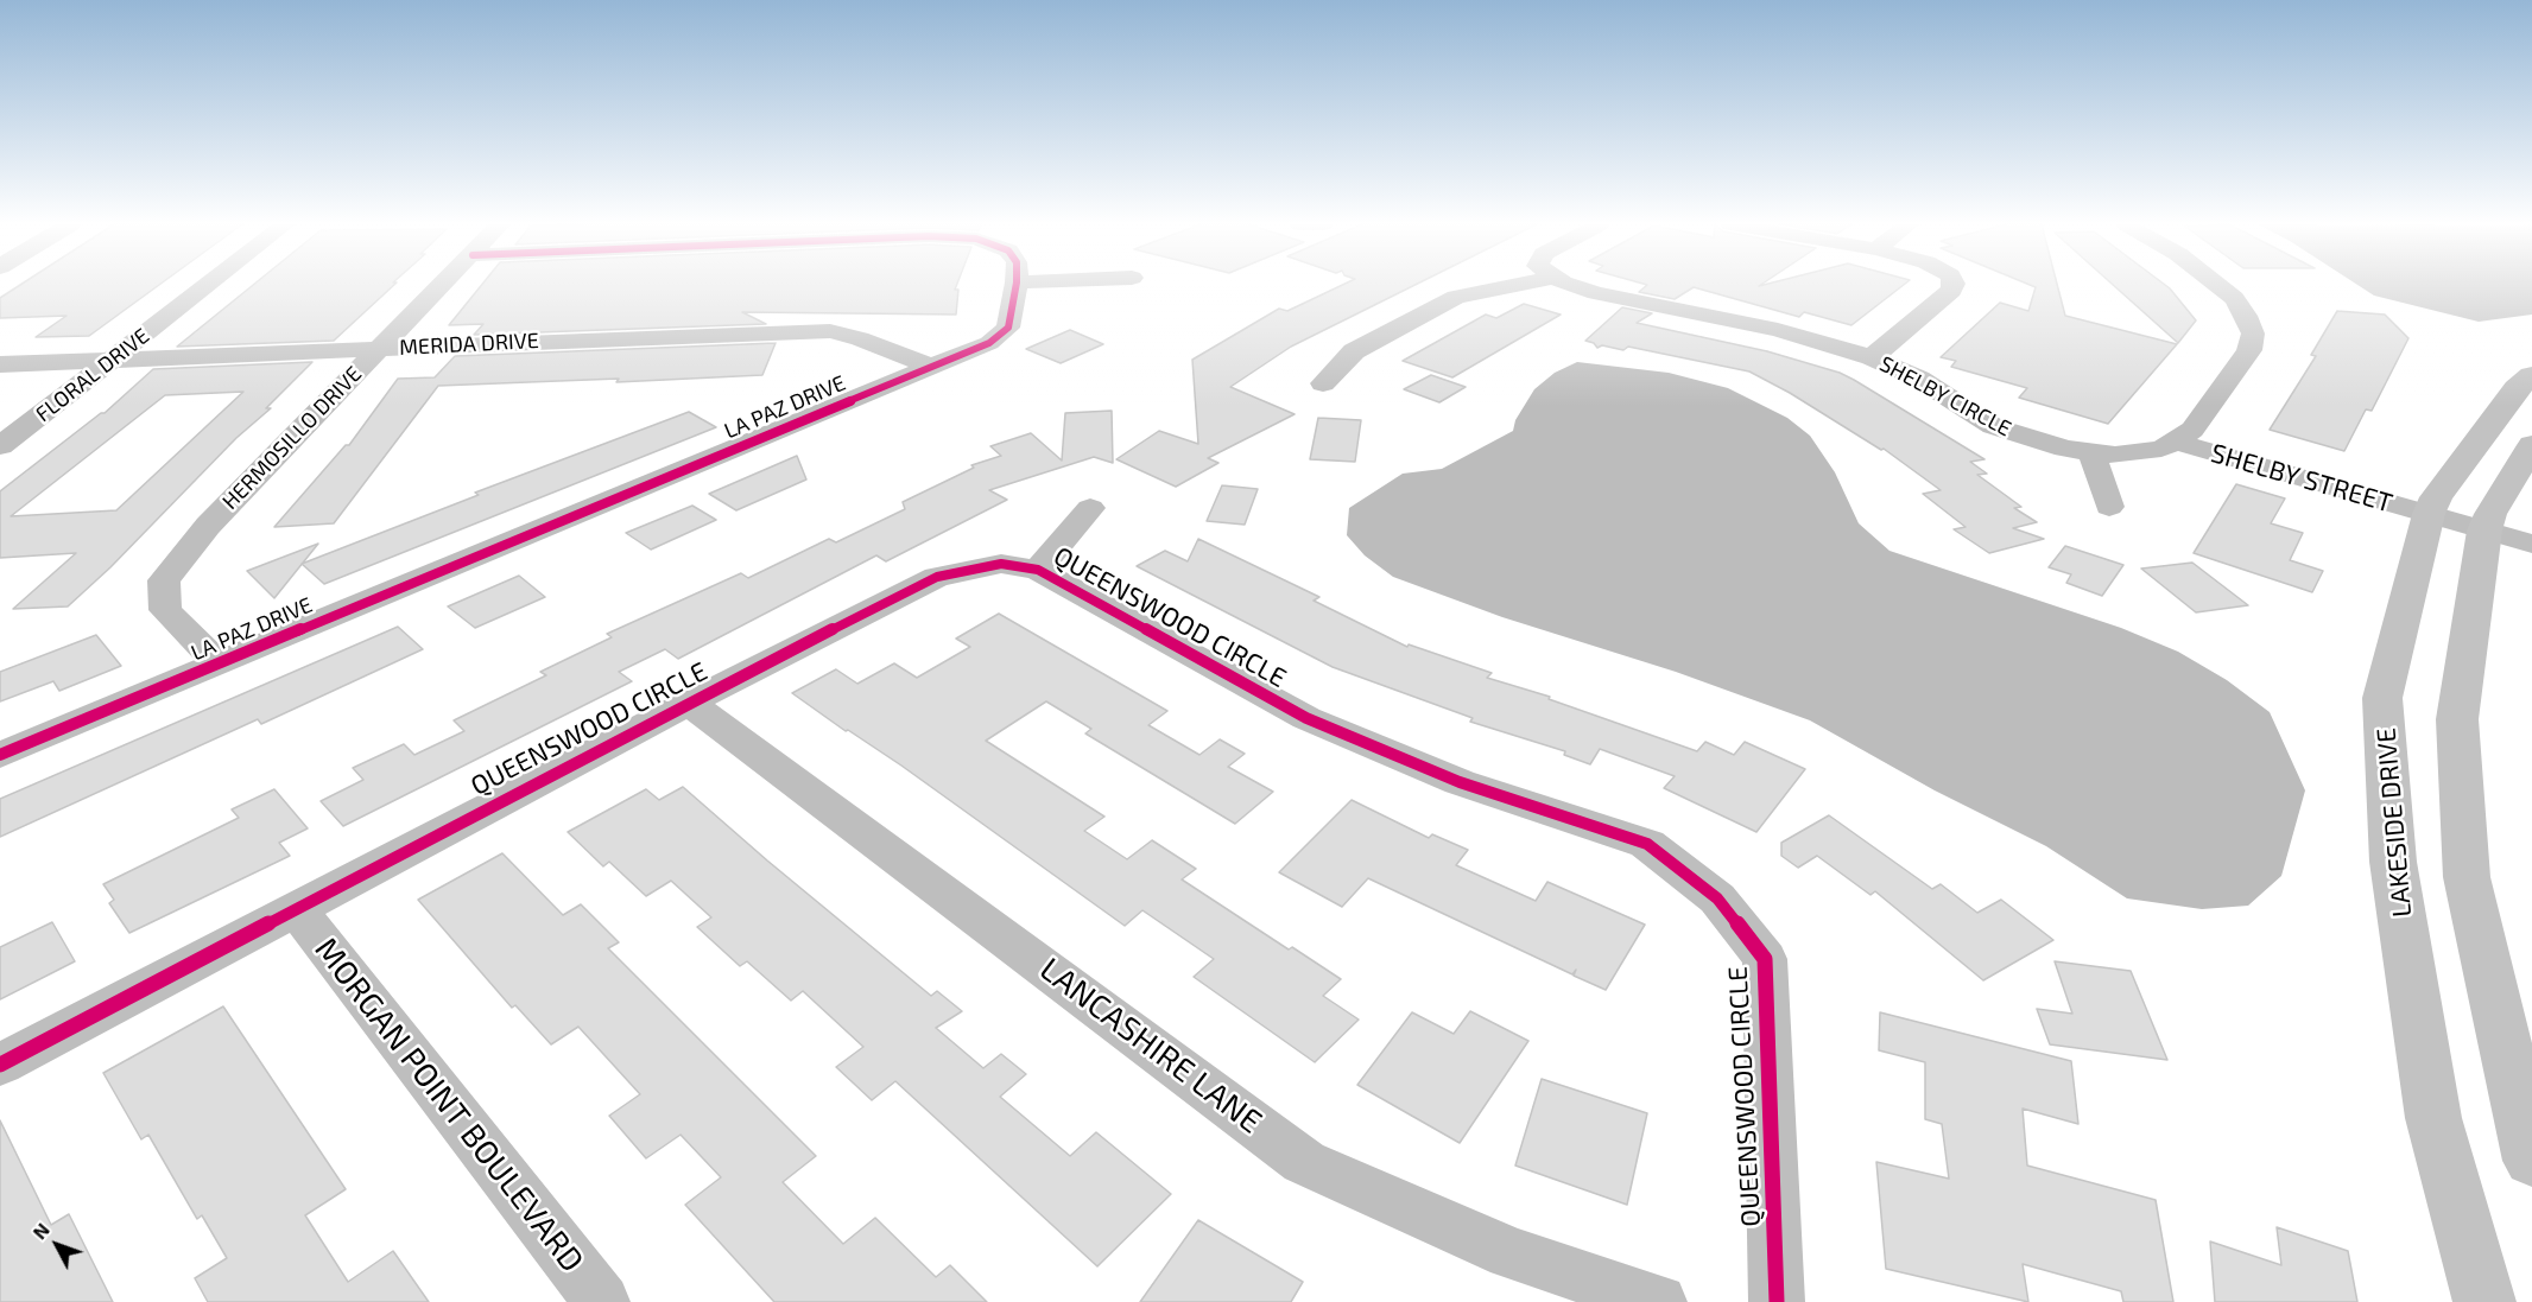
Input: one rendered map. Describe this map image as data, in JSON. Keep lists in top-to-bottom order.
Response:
{
  "streets": {
    "street": [
      "MERIDA DRIVE",
      "FLORAL DRIVE",
      "SHELBY CIRCLE",
      "LA PAZ DRIVE",
      "HERMOSILLO DRIVE",
      "SHELBY STREET",
      "QUEENSWOOD CIRCLE",
      "LAKESIDE DRIVE",
      "LANCASHIRE LANE",
      "MORGAN POINT BOULEVARD"
    ]
  },
  "crossings": [
    ["MERIDA DRIVE", "FLORAL DRIVE"],
    ["MERIDA DRIVE", "LA PAZ DRIVE"],
    ["MERIDA DRIVE", "HERMOSILLO DRIVE"],
    ["SHELBY CIRCLE", "SHELBY STREET"],
    ["LA PAZ DRIVE", "HERMOSILLO DRIVE"],
    ["SHELBY STREET", "LAKESIDE DRIVE"],
    ["QUEENSWOOD CIRCLE", "LANCASHIRE LANE"],
    ["QUEENSWOOD CIRCLE", "MORGAN POINT BOULEVARD"]
  ],
  "north": "top left"
}
